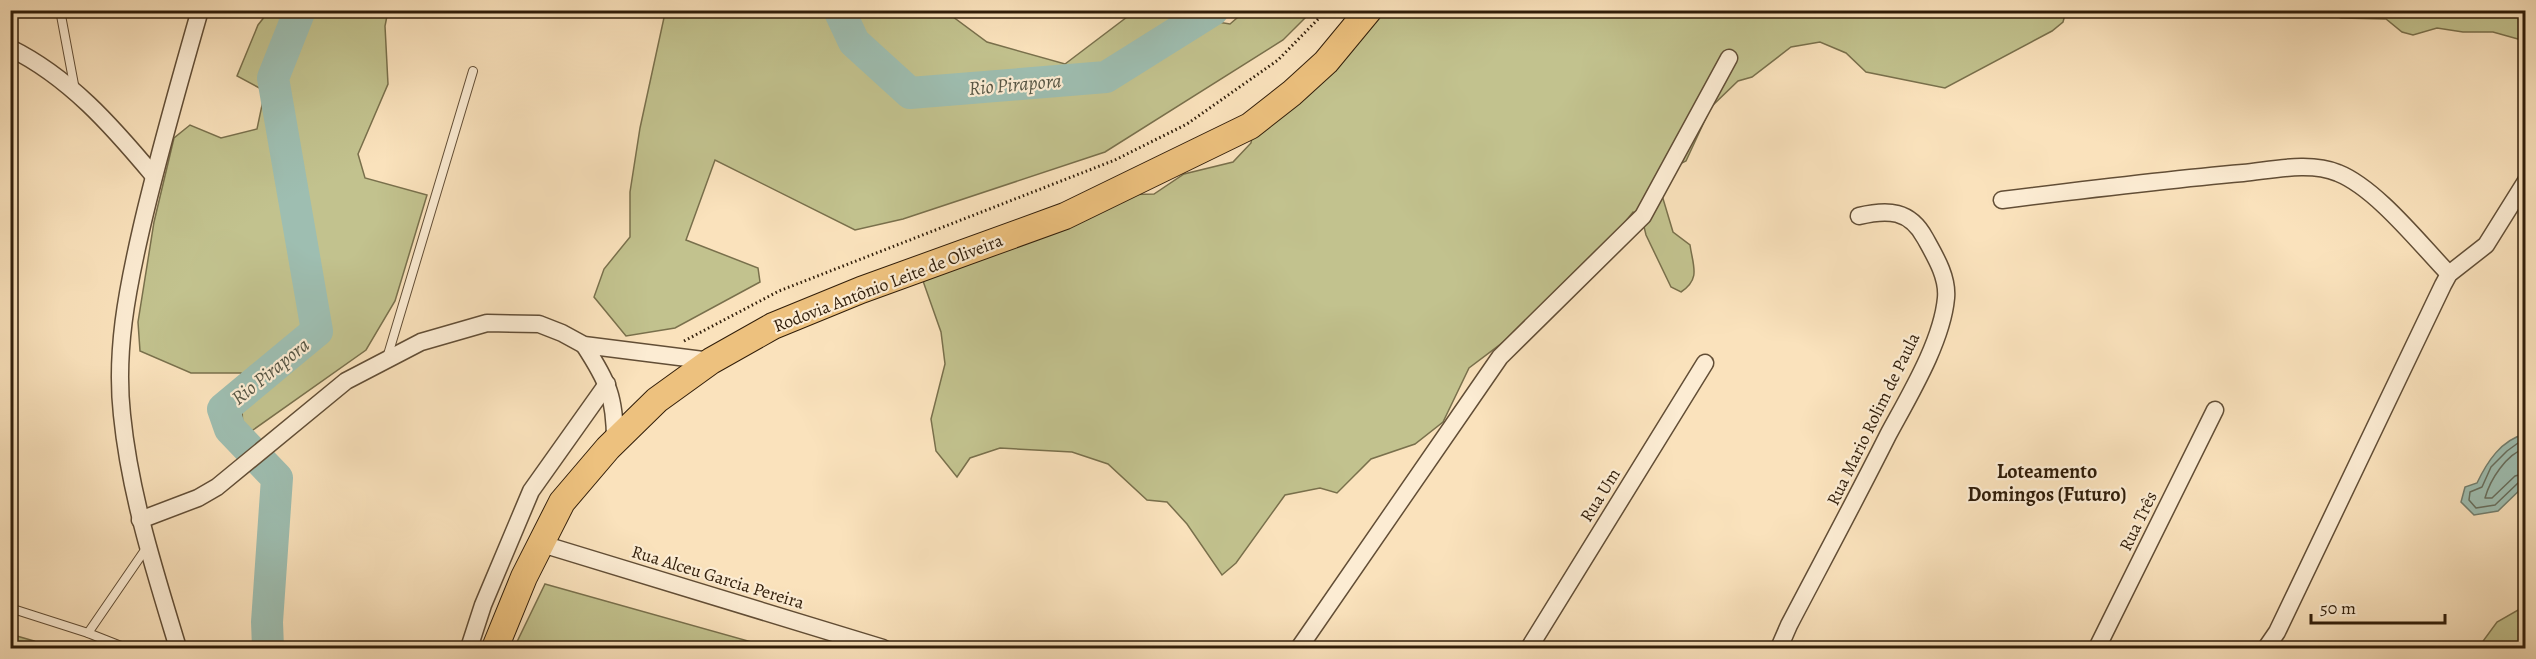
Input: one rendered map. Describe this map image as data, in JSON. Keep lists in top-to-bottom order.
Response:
{
  "streets": {
    "main road": ["Rodovia Antônio Leite de Oliveira"],
    "street": [
      "Rua Mario Rolim de Paula",
      "Rua Um",
      "Rua Três",
      "Rua Alceu Garcia Pereira"
    ]
  },
  "crossings": [
    ["Rodovia Antônio Leite de Oliveira", "Rua Alceu Garcia Pereira"]
  ],
  "districts": ["Loteamento Domingos (Futuro)"],
  "water": ["Rio Pirapora"],
  "scale_bar": "50 m"
}
